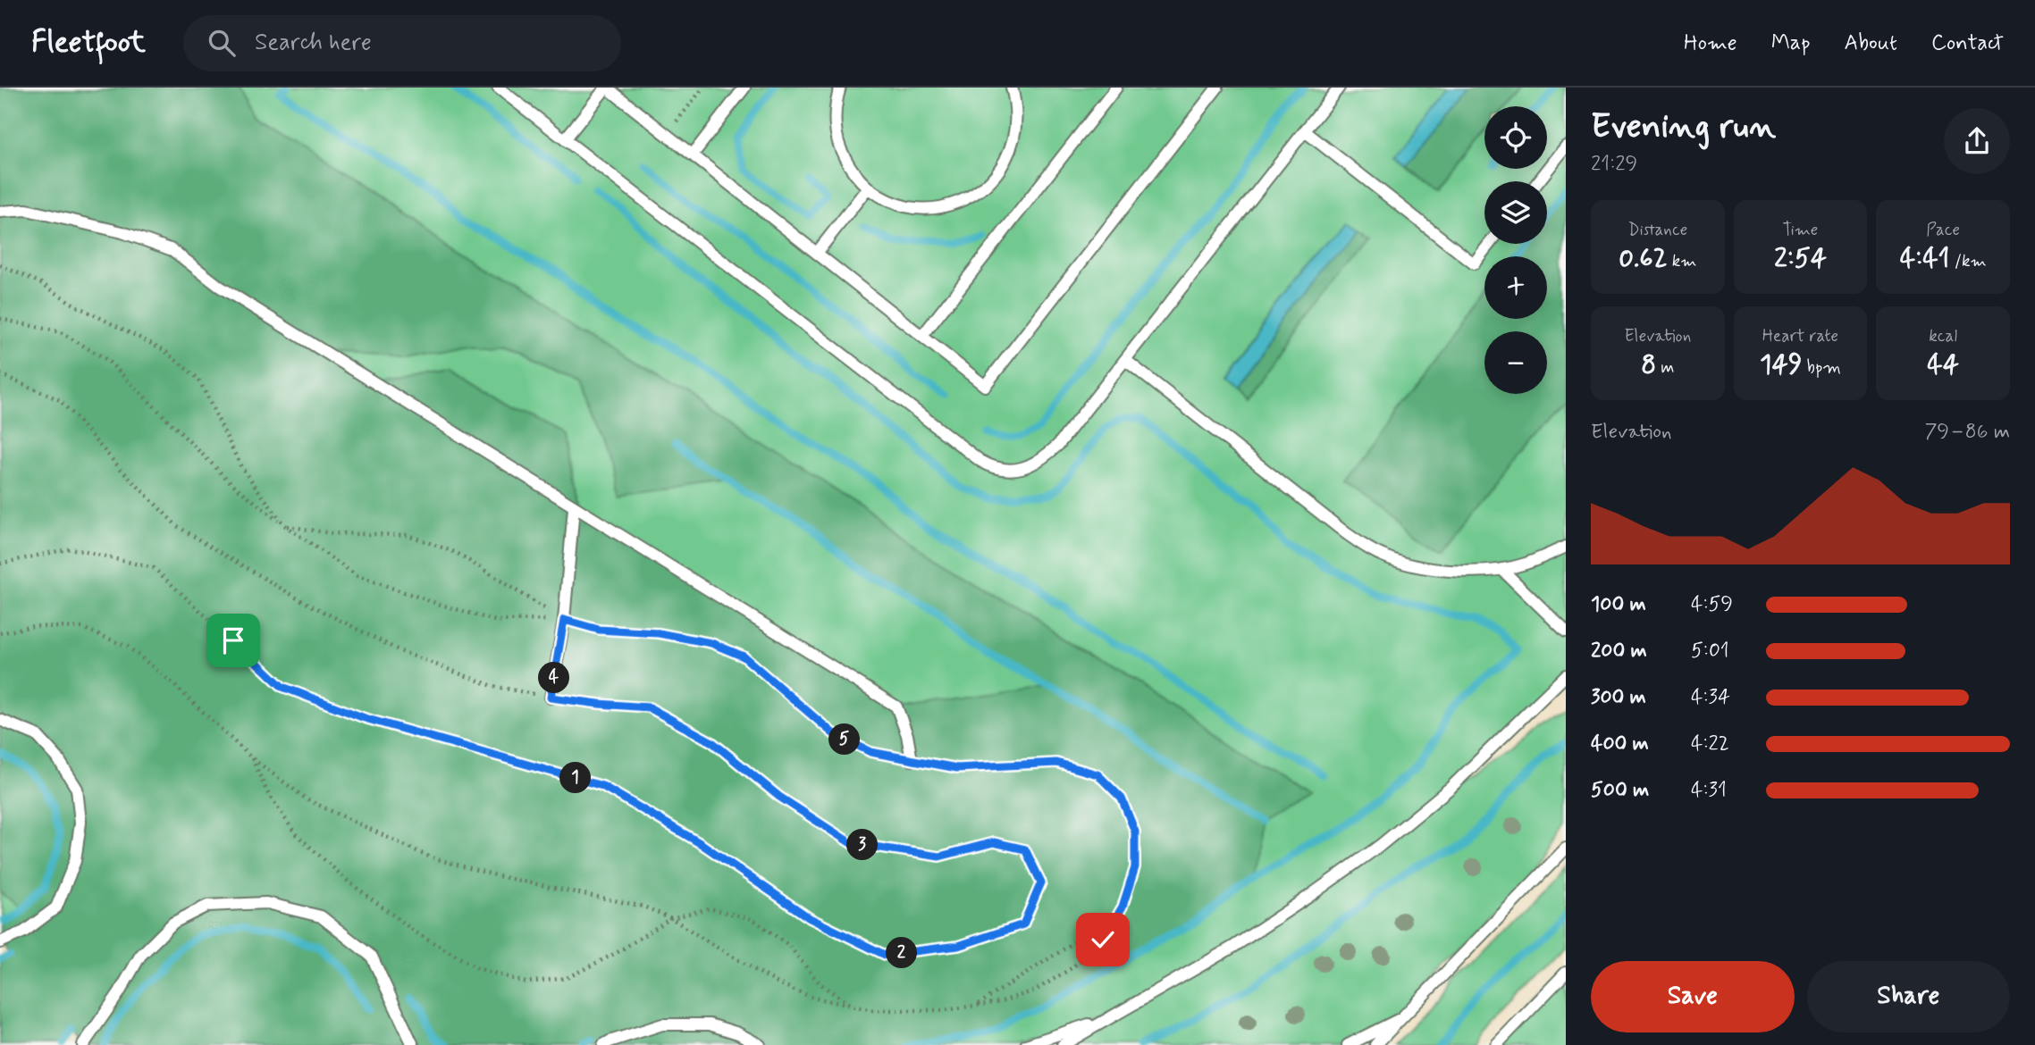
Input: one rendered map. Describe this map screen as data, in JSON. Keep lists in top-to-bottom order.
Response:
{
  "page": {
    "header": "Fleetfoot",
    "search": "Search here",
    "nav": [
      "Home",
      "Map",
      "About",
      "Contact"
    ],
    "heading": ["Evening run", "21:29"],
    "map_buttons": ["+", "−"],
    "stats": [
      ["Distance", "0.62 km"],
      ["Time", "2:54"],
      ["Pace", "4:41 /km"],
      ["Elevation", "8 m"],
      ["Heart rate", "149 bpm"],
      ["kcal", "44"]
    ],
    "chart": ["Elevation", "79–86 m"],
    "list": [
      {
        "name": "100 m",
        "note": "4:59"
      },
      {
        "name": "200 m",
        "note": "5:01"
      },
      {
        "name": "300 m",
        "note": "4:34"
      },
      {
        "name": "400 m",
        "note": "4:22"
      },
      {
        "name": "500 m",
        "note": "4:31"
      }
    ],
    "pins": [
      "4",
      "5",
      "1",
      "3",
      "2"
    ],
    "buttons": ["Save", "Share"]
  }
}
